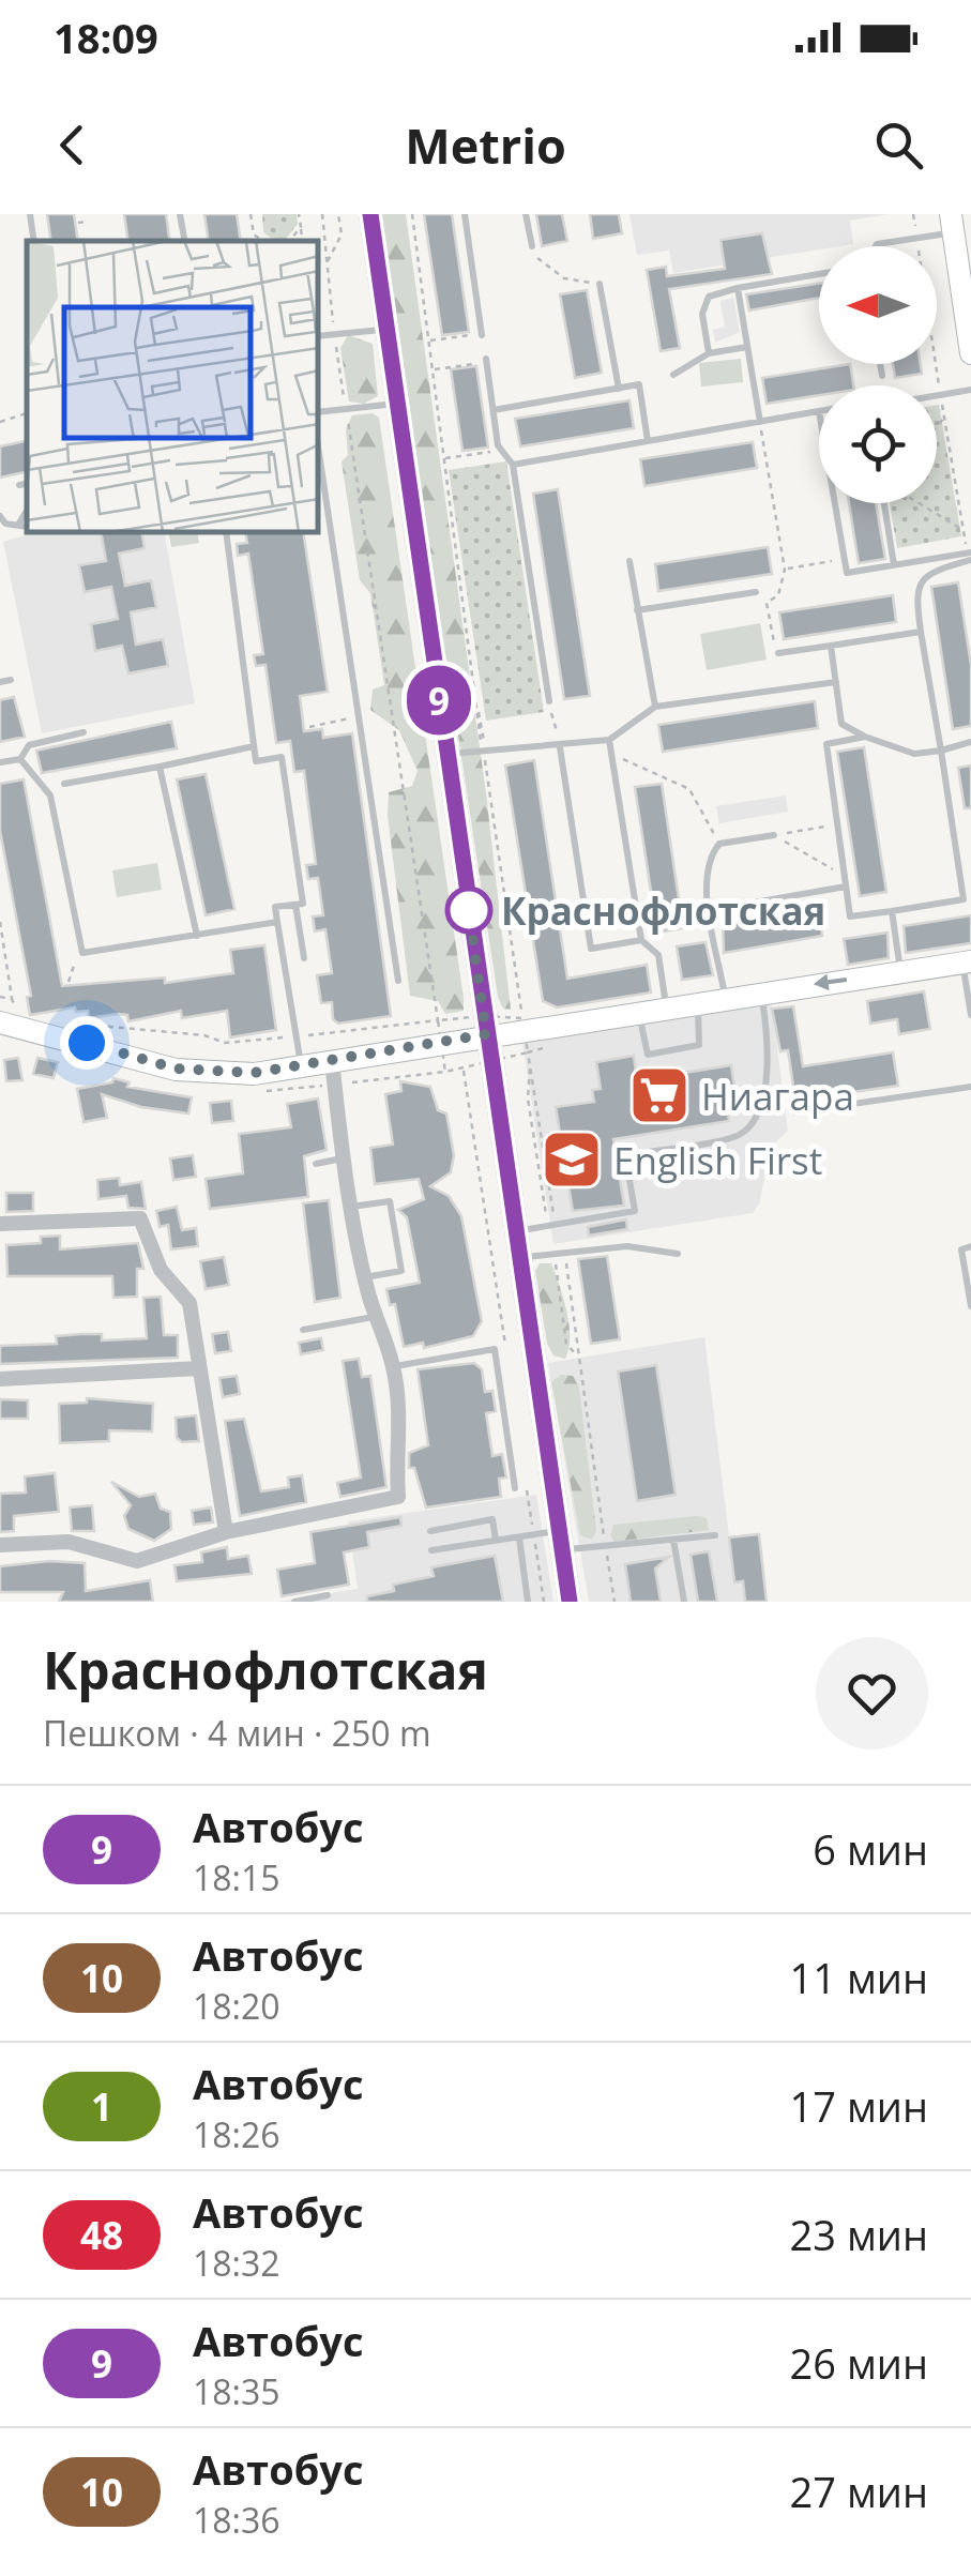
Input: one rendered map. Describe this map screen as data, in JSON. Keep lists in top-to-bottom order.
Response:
{
  "places": {
    "other": ["Краснофлотская"],
    "supermarket": ["Ниагара"],
    "school or university": ["English First"]
  },
  "lines": ["bus line 9"],
  "north": "left",
  "page": {
    "status": "18:09",
    "header": "Metrio",
    "on_map": "9",
    "heading": ["Краснофлотская", "Пешком · 4 мин · 250 m"],
    "list": [
      {
        "mark": "9",
        "name": "Автобус",
        "note": "18:15",
        "value": "6 мин"
      },
      {
        "mark": "10",
        "name": "Автобус",
        "note": "18:20",
        "value": "11 мин"
      },
      {
        "mark": "1",
        "name": "Автобус",
        "note": "18:26",
        "value": "17 мин"
      },
      {
        "mark": "48",
        "name": "Автобус",
        "note": "18:32",
        "value": "23 мин"
      },
      {
        "mark": "9",
        "name": "Автобус",
        "note": "18:35",
        "value": "26 мин"
      },
      {
        "mark": "10",
        "name": "Автобус",
        "note": "18:36",
        "value": "27 мин"
      }
    ]
  }
}
